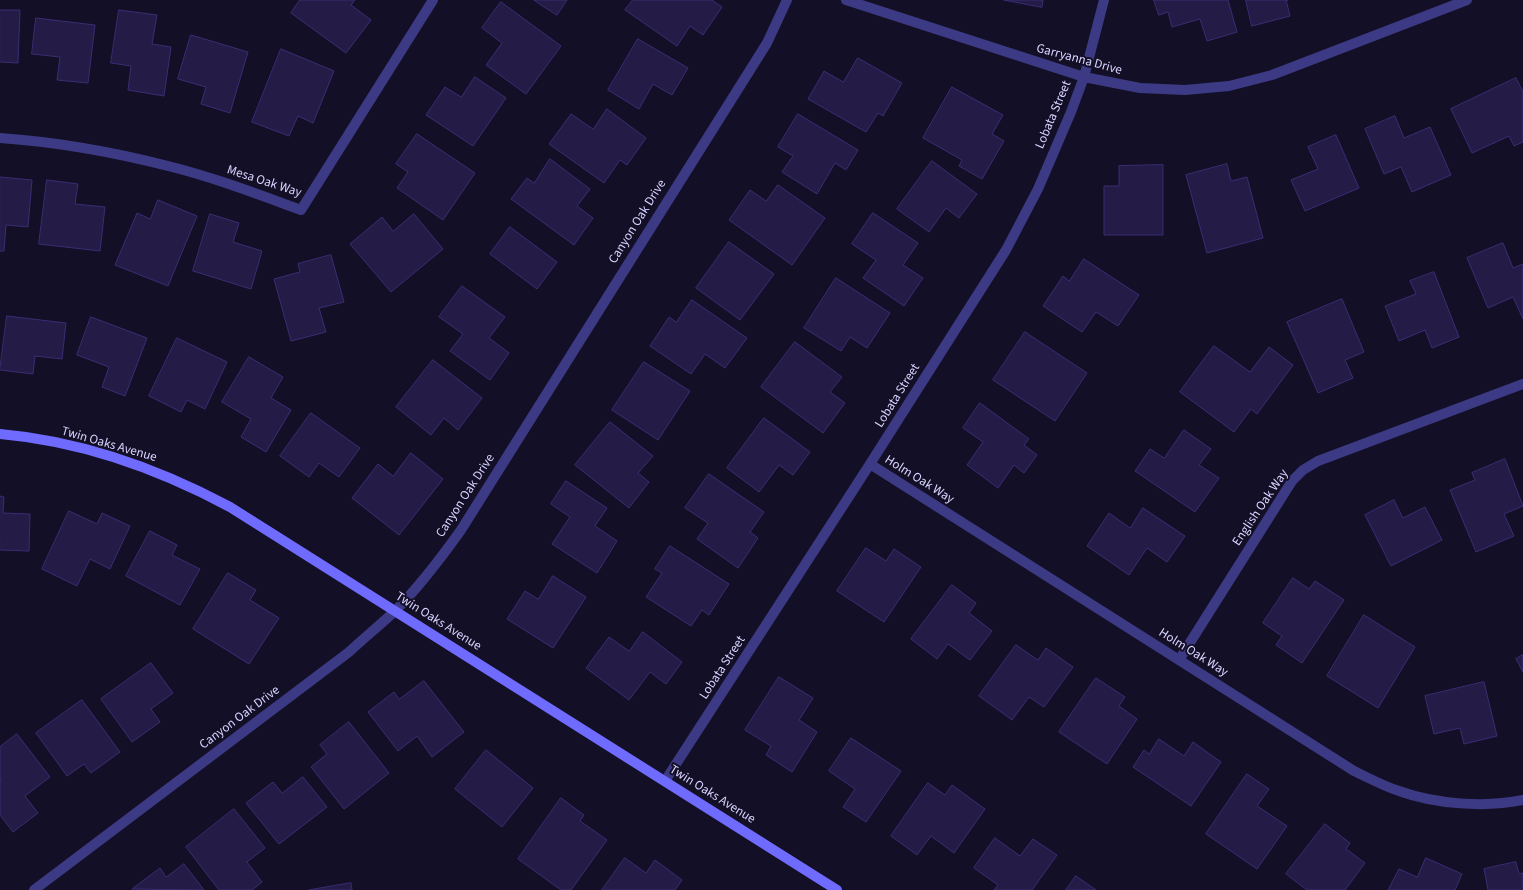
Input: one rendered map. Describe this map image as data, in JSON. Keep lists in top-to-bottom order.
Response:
{
  "streets": {
    "street": [
      "Garryanna Drive",
      "Lobata Street",
      "Mesa Oak Way",
      "Canyon Oak Drive",
      "Twin Oaks Avenue",
      "Holm Oak Way",
      "English Oak Way"
    ]
  },
  "crossings": [
    ["Garryanna Drive", "Lobata Street"],
    ["Lobata Street", "Twin Oaks Avenue"],
    ["Lobata Street", "Holm Oak Way"],
    ["Canyon Oak Drive", "Twin Oaks Avenue"],
    ["Holm Oak Way", "English Oak Way"]
  ]
}
